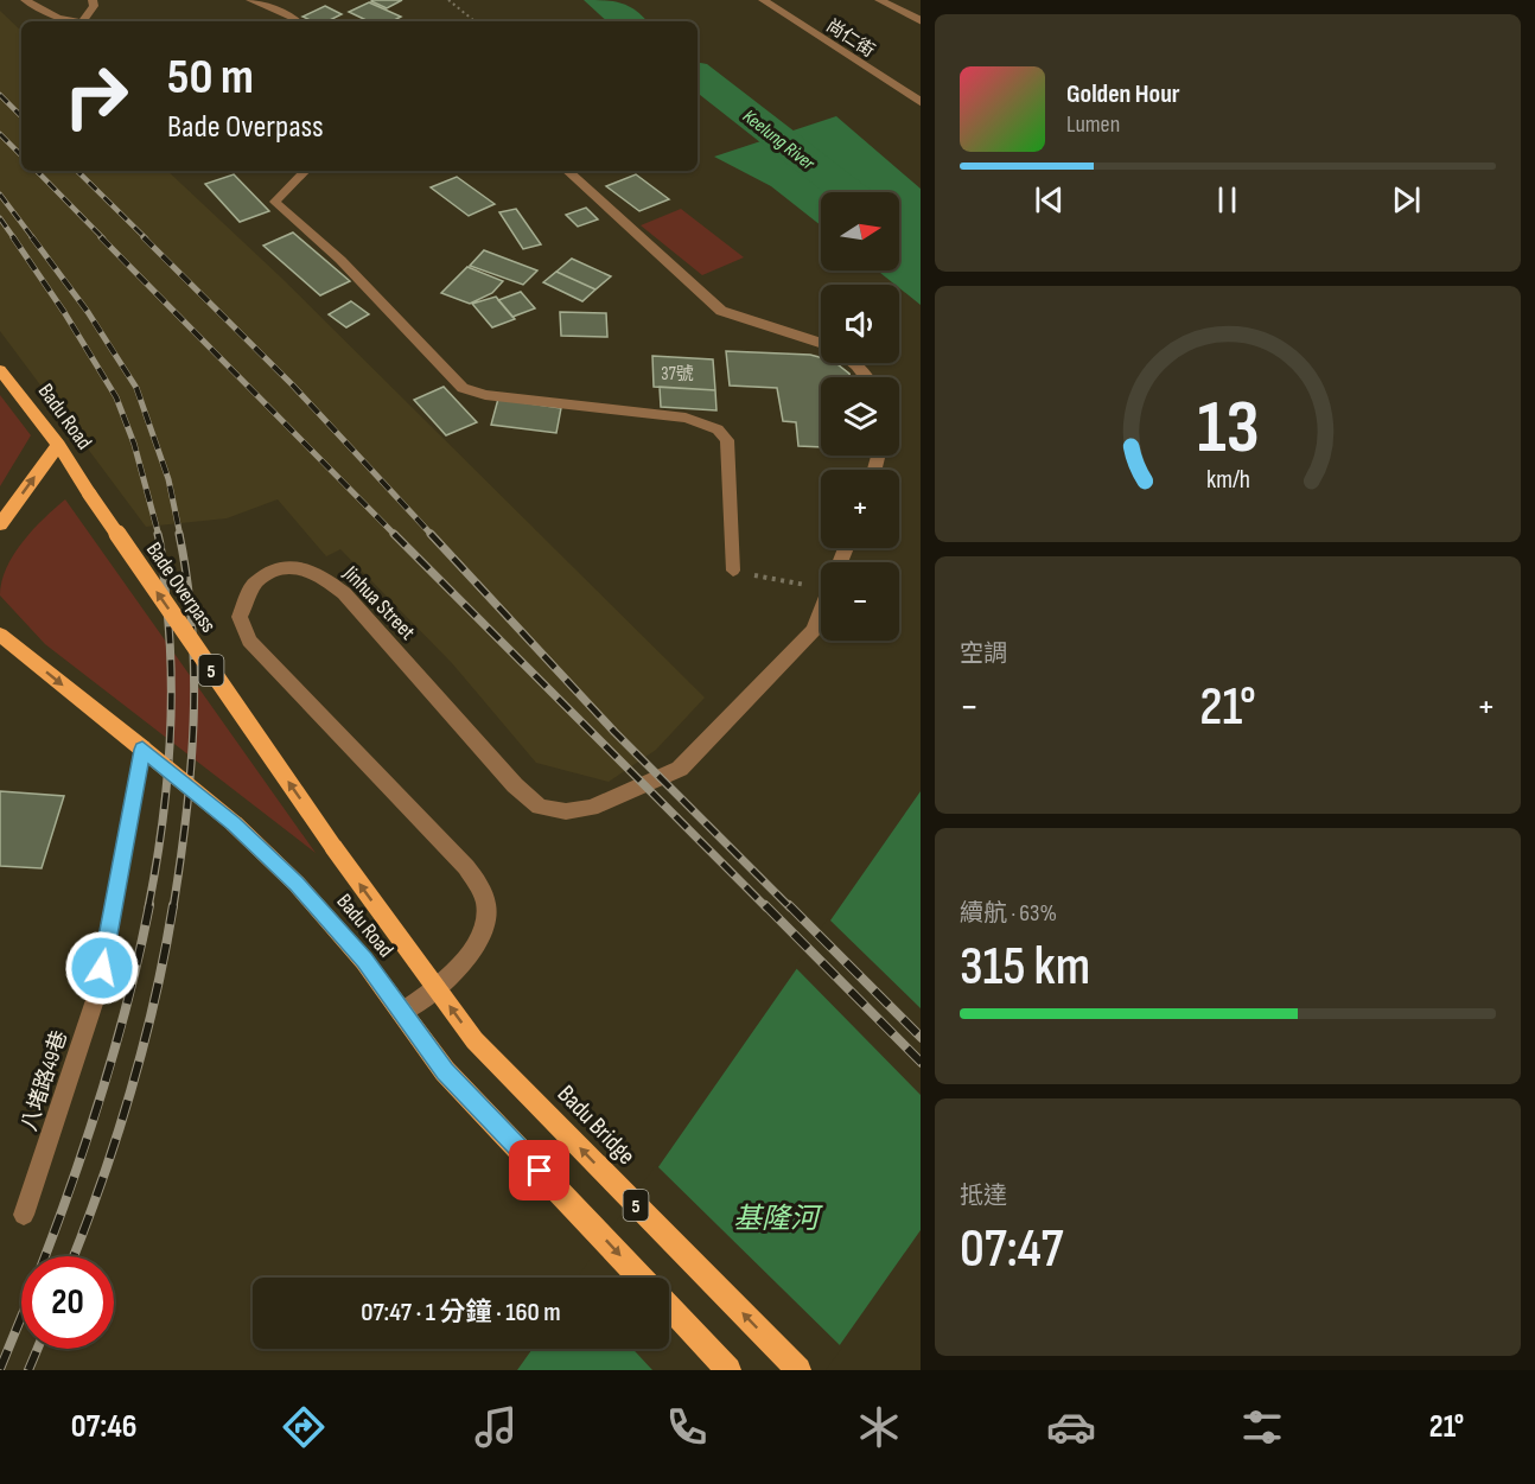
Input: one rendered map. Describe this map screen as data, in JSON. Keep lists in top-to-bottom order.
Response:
{
  "streets": {
    "main road": [
      "Badu Road",
      "Bade Overpass",
      "5",
      "Badu Bridge"
    ],
    "street": ["尚仁街", "Jinhua Street"],
    "lane": ["八堵路49巷"]
  },
  "crossings": [
    ["Badu Road", "Bade Overpass"],
    ["Badu Road", "Jinhua Street"],
    ["Badu Road", "5"],
    ["Badu Road", "八堵路49巷"],
    ["Badu Road", "Badu Bridge"],
    ["5", "八堵路49巷"]
  ],
  "one_way": ["Badu Bridge"],
  "water": ["Keelung River", "基隆河"],
  "house_numbers": ["37號"],
  "north": "right",
  "page": {
    "turn": ["50 m", "Bade Overpass"],
    "song": ["Golden Hour", "Lumen"],
    "map_buttons": ["+", "−"],
    "tile": [
      "空調",
      ["續航 · 63%", "315 km"],
      ["抵達", "07:47"]
    ],
    "heat": ["−", "21°", "+"],
    "limit": "20",
    "trip": "07:47 · 1 分鐘 · 160 m",
    "tabs": ["07:46", "21°"],
    "gauge": ["13", "km/h"]
  }
}
